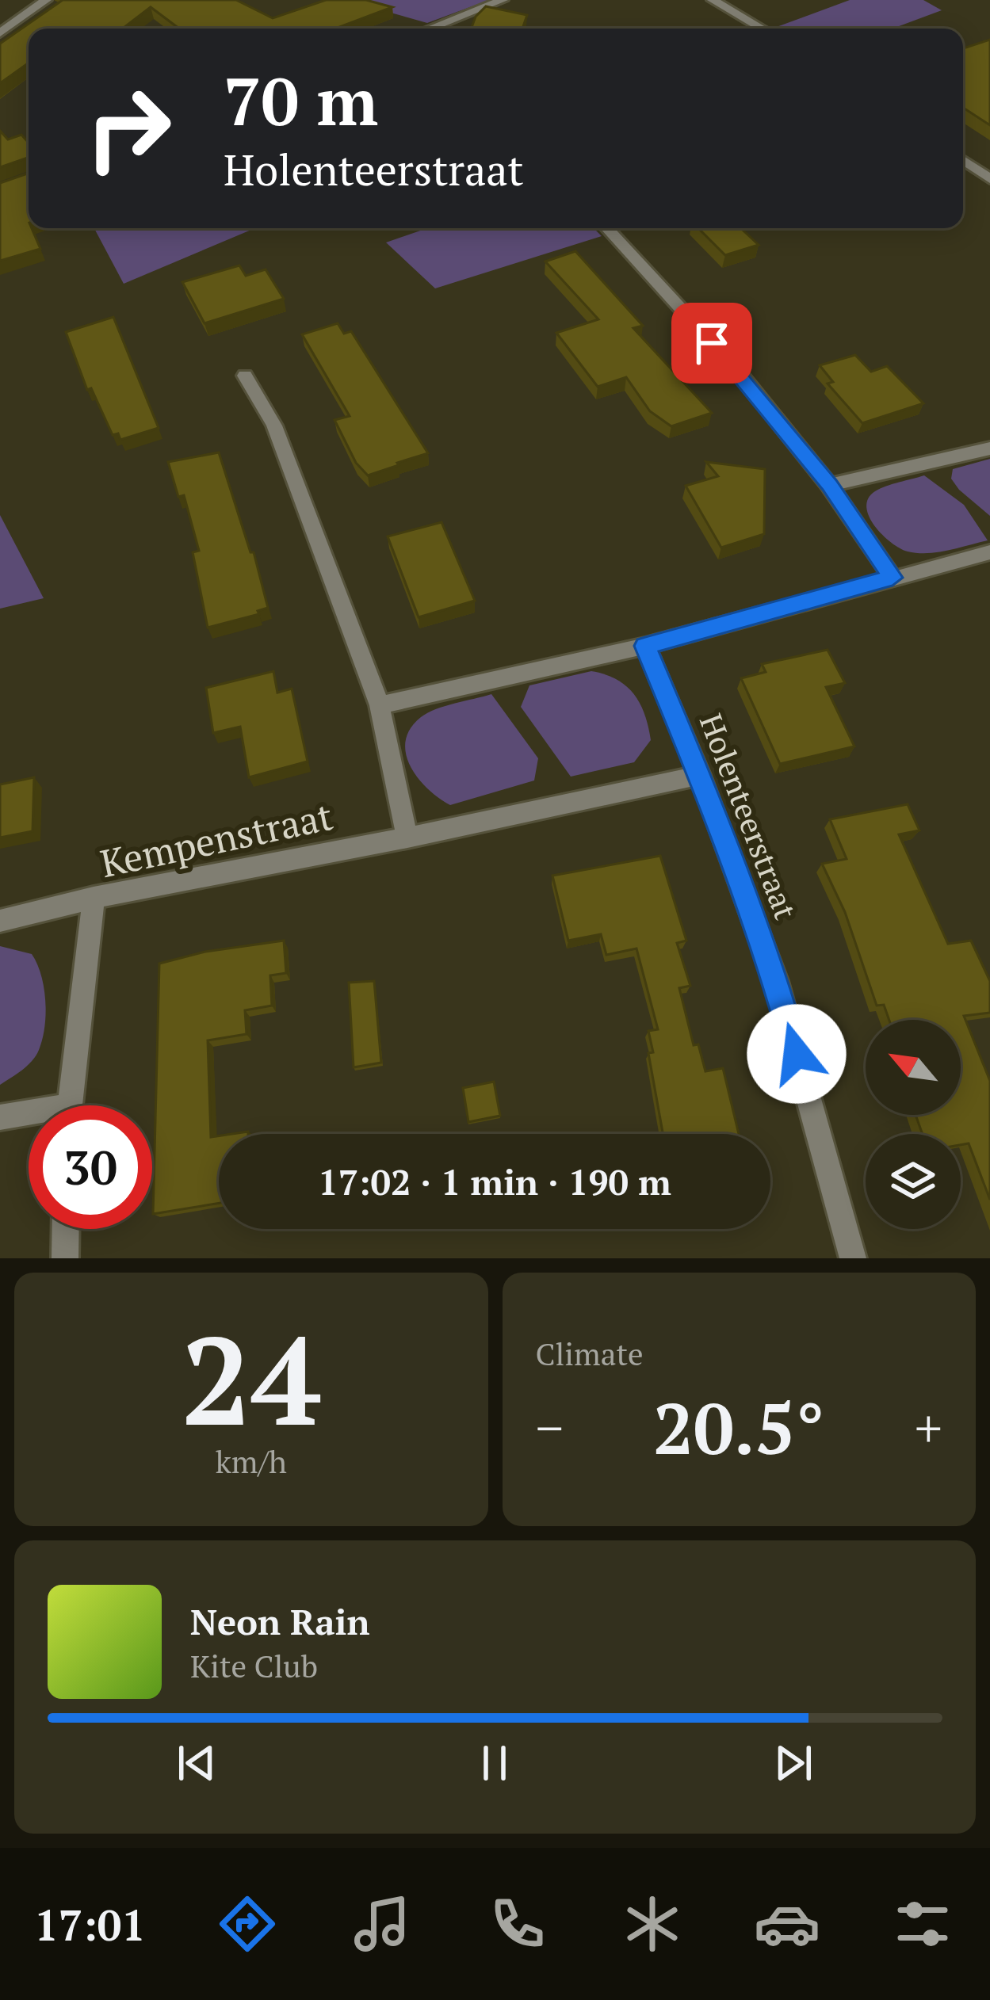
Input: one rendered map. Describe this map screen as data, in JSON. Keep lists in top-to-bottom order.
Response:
{
  "streets": {
    "street": ["Holenteerstraat", "Kempenstraat"]
  },
  "crossings": [
    ["Holenteerstraat", "Kempenstraat"]
  ],
  "north": "top left",
  "page": {
    "turn": ["70 m", "Holenteerstraat"],
    "limit": "30",
    "trip": "17:02 · 1 min · 190 m",
    "tile": [
      ["24", "km/h"],
      "Climate"
    ],
    "heat": ["−", "20.5°", "+"],
    "song": ["Neon Rain", "Kite Club"],
    "tabs": "17:01"
  }
}
